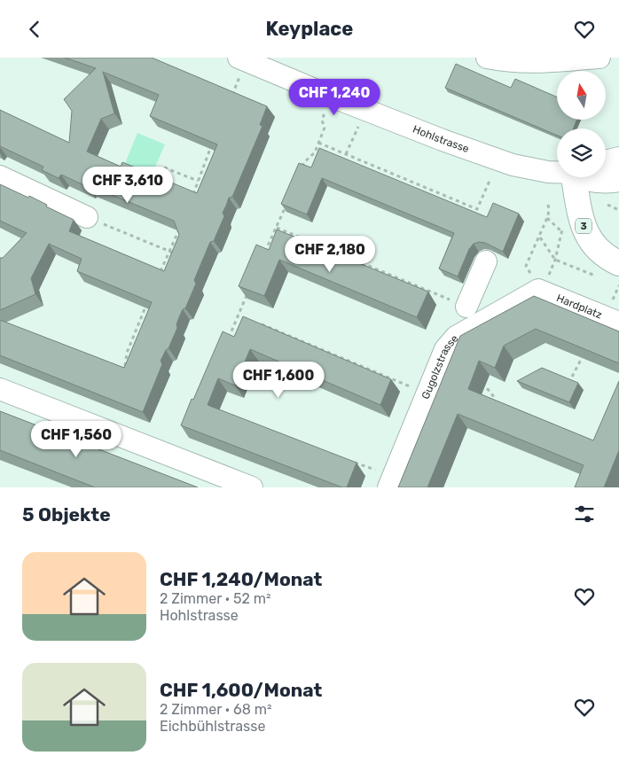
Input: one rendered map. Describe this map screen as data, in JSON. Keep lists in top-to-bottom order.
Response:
{
  "streets": {
    "main road": ["Hohlstrasse", "3"],
    "street": ["Hardplatz", "Gugolzstrasse"]
  },
  "crossings": [
    ["Hardplatz", "Gugolzstrasse"]
  ],
  "north": "top",
  "page": {
    "header": "Keyplace",
    "price": [
      "CHF 1,240",
      "CHF 3,610",
      "CHF 2,180",
      "CHF 1,600",
      "CHF 1,560"
    ],
    "heading": "5 Objekte",
    "list": [
      {
        "name": "CHF 1,240/Monat",
        "note": "2 Zimmer · 52 m² · Hohlstrasse"
      },
      {
        "name": "CHF 1,600/Monat",
        "note": "2 Zimmer · 68 m² · Eichbühlstrasse"
      }
    ]
  }
}
